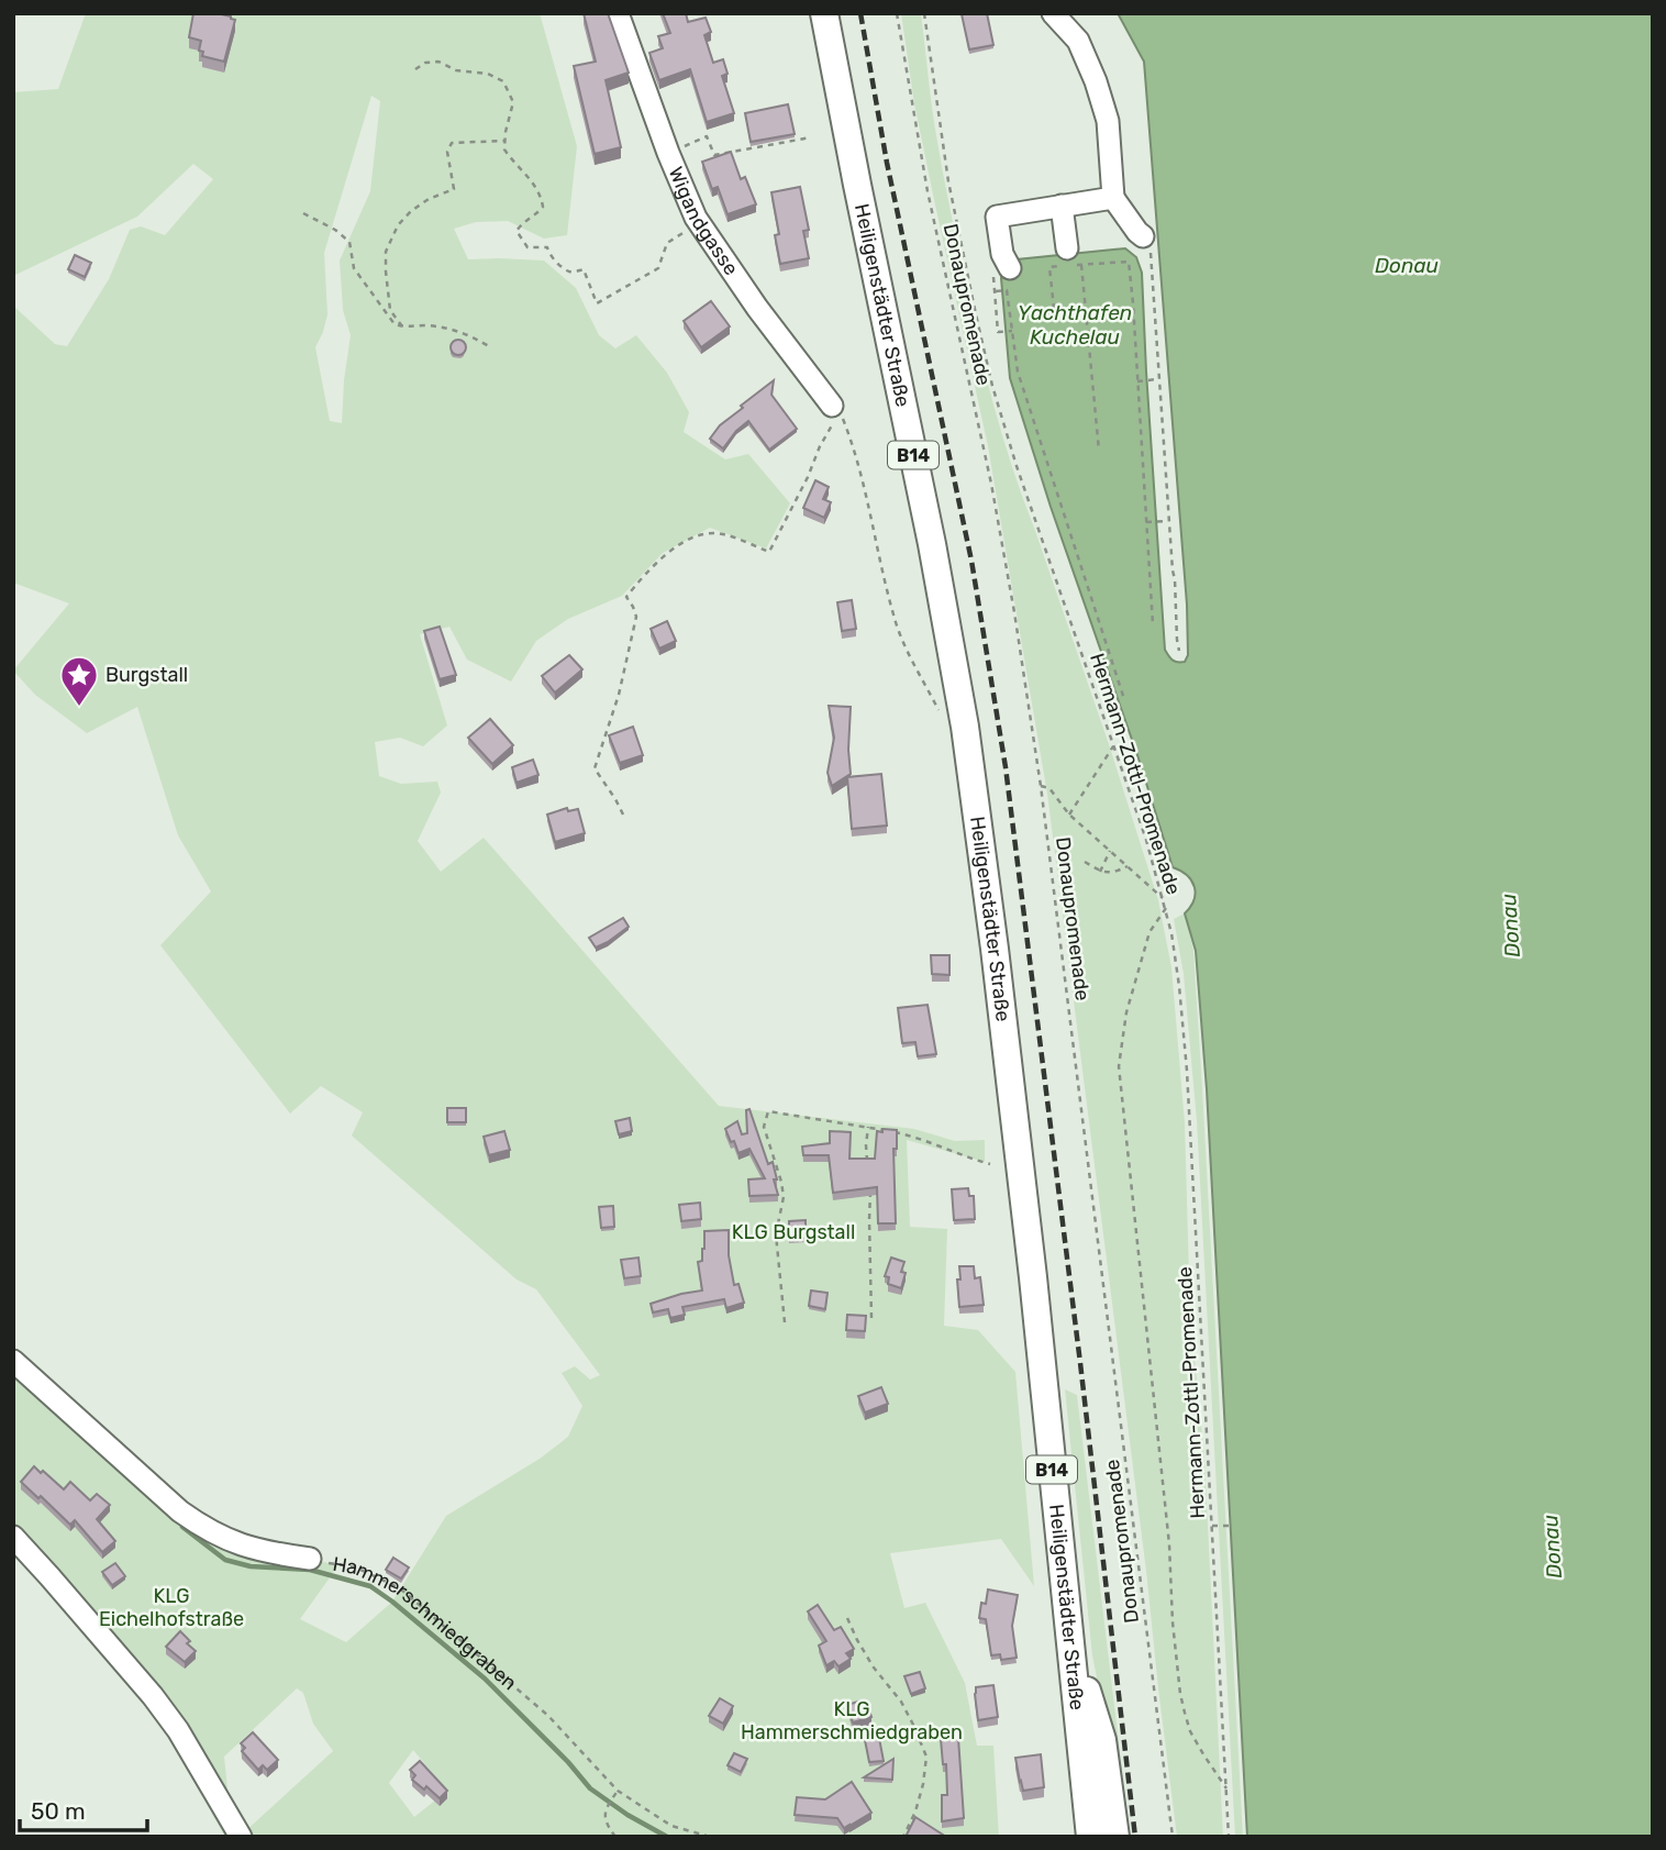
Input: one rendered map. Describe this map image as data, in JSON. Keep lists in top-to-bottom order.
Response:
{
  "streets": {
    "main road": ["Heiligenstädter Straße", "B14"],
    "street": ["Wigandgasse", "Hammerschmiedgraben"],
    "path": ["Donaupromenade", "Hermann-Zottl-Promenade"]
  },
  "water": ["Donau", "Yachthafen Kuchelau"],
  "parks": ["KLG Burgstall", "KLG Eichelhofstraße", "KLG Hammerschmiedgraben"],
  "places": {
    "place": ["Burgstall"]
  },
  "scale_bar": "50 m"
}
